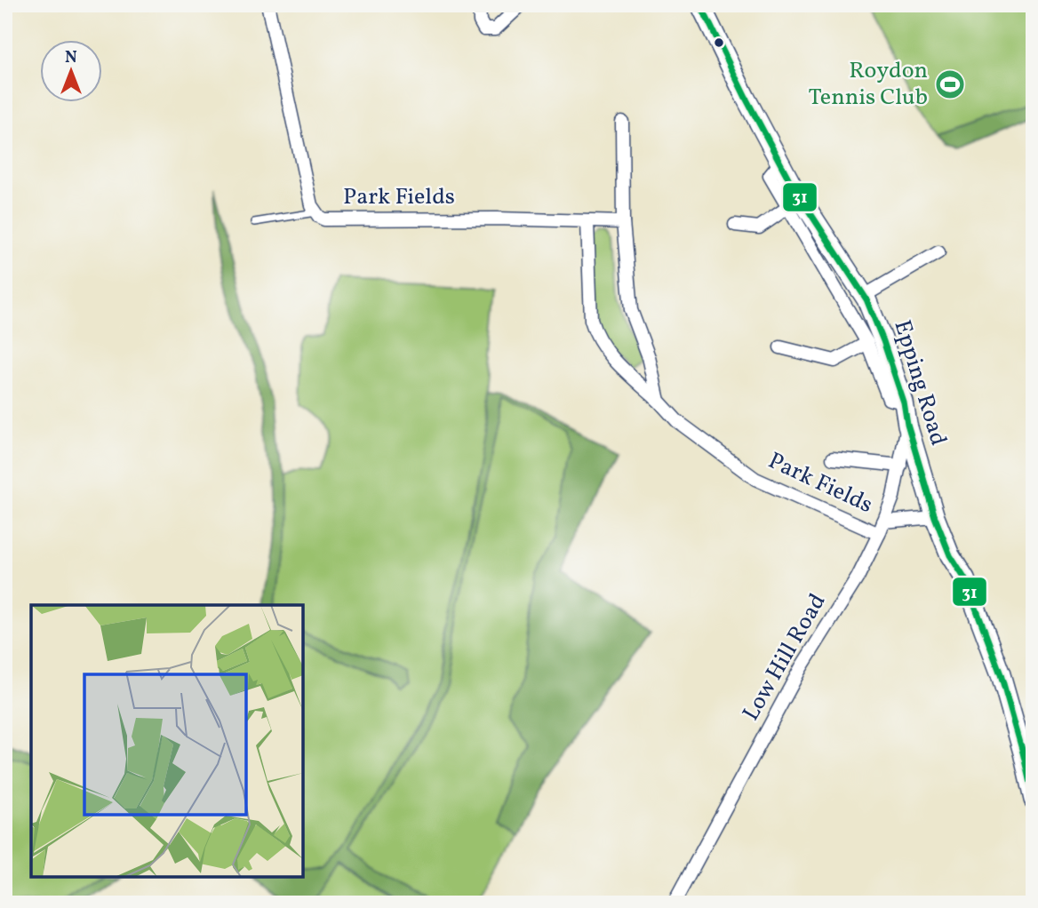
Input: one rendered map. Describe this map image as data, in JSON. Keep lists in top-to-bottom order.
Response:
{
  "streets": {
    "main road": ["Epping Road"],
    "street": ["Park Fields", "Low Hill Road"]
  },
  "crossings": [
    ["Park Fields", "Low Hill Road"],
    ["Epping Road", "Low Hill Road"]
  ],
  "places": {
    "sports": ["Roydon Tennis Club"]
  },
  "lines": ["transit line 31"],
  "north": "top"
}
